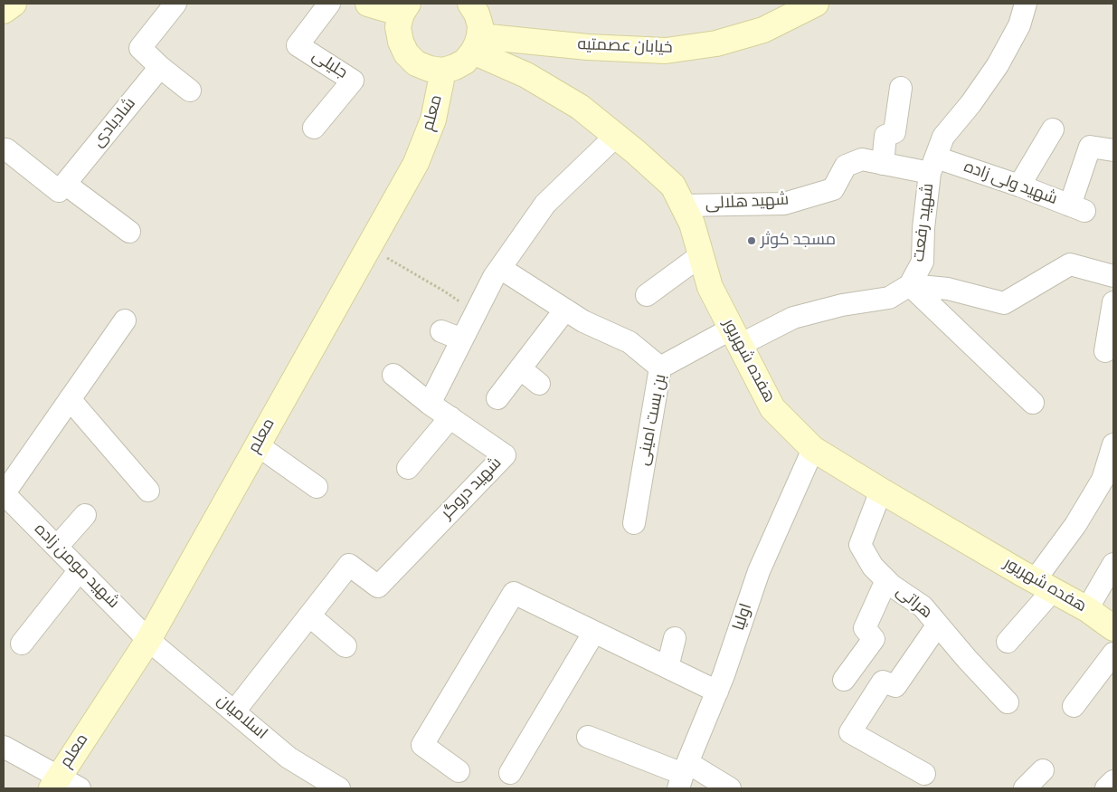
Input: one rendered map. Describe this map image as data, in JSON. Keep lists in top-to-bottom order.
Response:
{
  "streets": {
    "main road": ["خیابان عصمتیه", "معلم", "هفده شهریور"],
    "street": [
      "جلیلی",
      "شادبادی",
      "شهید ولی زاده",
      "شهید هلالی",
      "شهید رفعت",
      "بن بست امینی",
      "شهید دروگر",
      "شهید مومن زاده",
      "هراتی",
      "اولیا",
      "اسلامیان"
    ]
  },
  "crossings": [
    ["خیابان عصمتیه", "هفده شهریور"],
    ["معلم", "شهید مومن زاده"],
    ["معلم", "اسلامیان"],
    ["شهید ولی زاده", "شهید هلالی"],
    ["شهید ولی زاده", "شهید رفعت"],
    ["شهید هلالی", "شهید رفعت"],
    ["شهید هلالی", "هفده شهریور"],
    ["هفده شهریور", "بن بست امینی"],
    ["هفده شهریور", "هراتی"],
    ["هفده شهریور", "اولیا"],
    ["شهید دروگر", "اسلامیان"],
    ["شهید مومن زاده", "اسلامیان"]
  ],
  "places": ["مسجد کوثر"]
}
